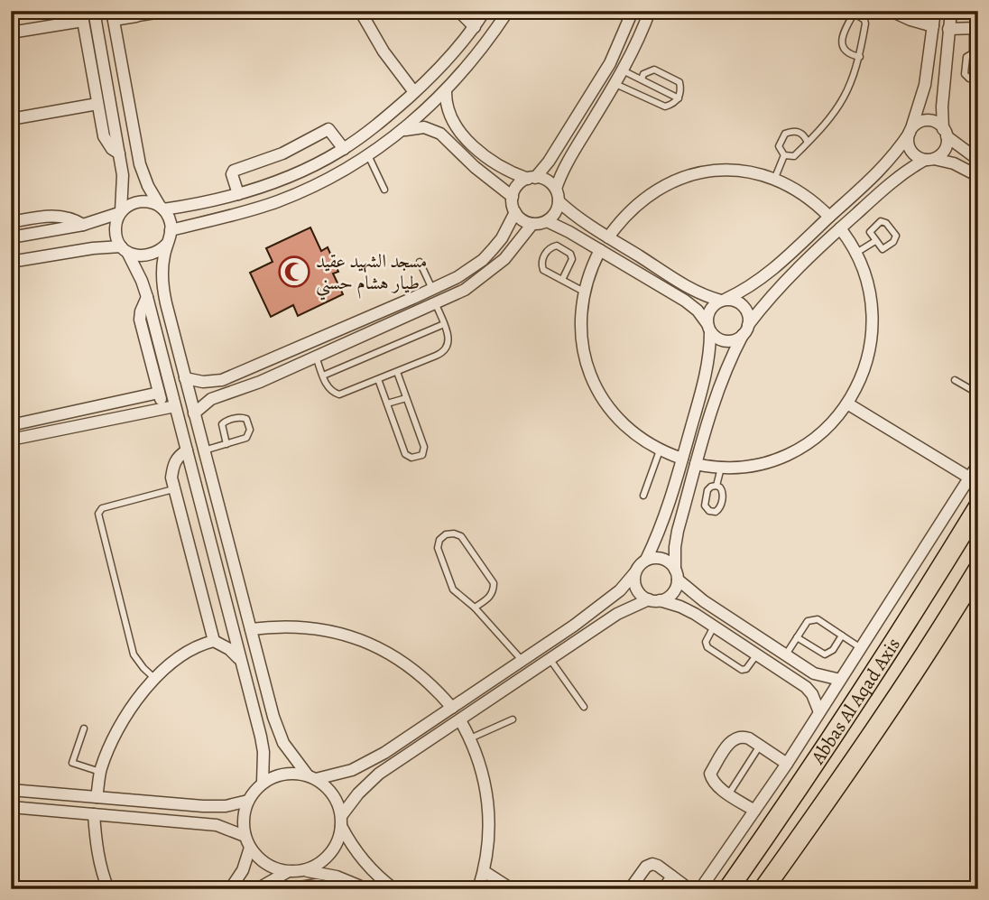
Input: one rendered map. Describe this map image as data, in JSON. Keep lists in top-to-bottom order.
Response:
{
  "streets": {
    "main road": ["Abbas Al Aqad Axis"]
  },
  "places": {
    "mosque": ["مسجد الشهيد عقيد طيار هشام حسني"]
  }
}
